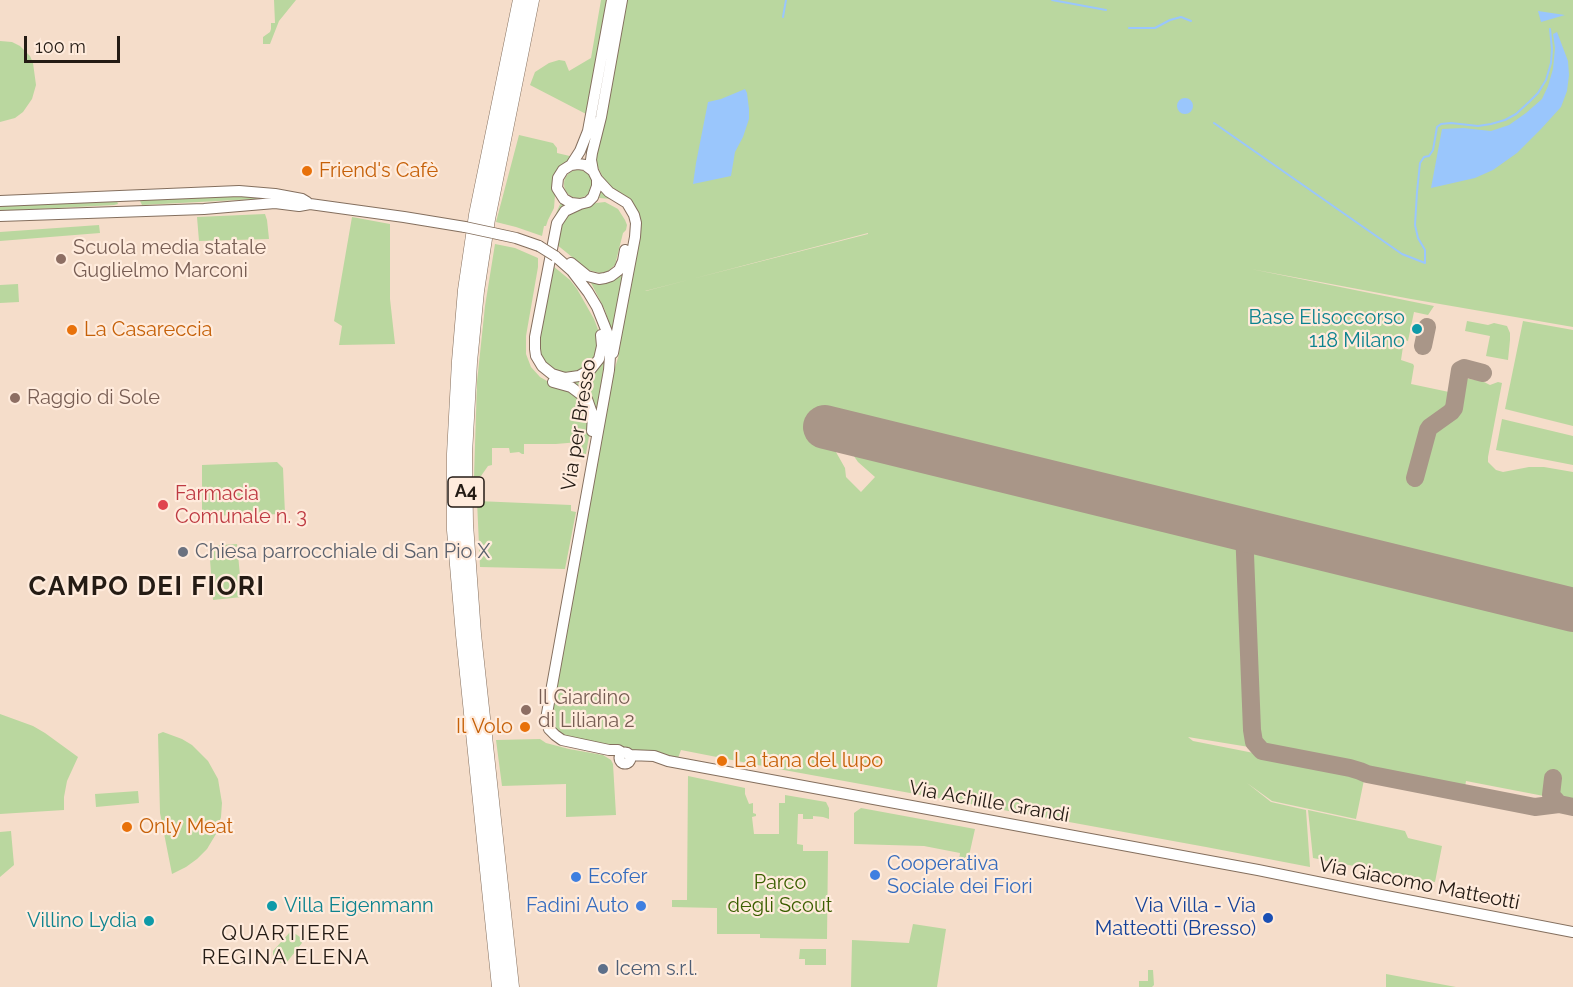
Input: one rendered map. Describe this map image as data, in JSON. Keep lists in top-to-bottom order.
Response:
{
  "streets": {
    "highway": ["A4"],
    "street": ["Via per Bresso", "Via Achille Grandi", "Via Giacomo Matteotti"]
  },
  "crossings": [
    ["Via per Bresso", "Via Achille Grandi"],
    ["Via Achille Grandi", "Via Giacomo Matteotti"]
  ],
  "districts": ["CAMPO DEI FIORI", "QUARTIERE REGINA ELENA"],
  "parks": ["Parco degli Scout"],
  "places": [
    "Friend's Cafè",
    "Scuola media statale Guglielmo Marconi",
    "Base Elisoccorso 118 Milano",
    "La Casareccia",
    "Raggio di Sole",
    "Farmacia Comunale n. 3",
    "Chiesa parrocchiale di San Pio X",
    "Il Giardino di Liliana 2",
    "Il Volo",
    "La tana del lupo",
    "Only Meat",
    "Cooperativa Sociale dei Fiori",
    "Ecofer",
    "Villa Eigenmann",
    "Fadini Auto",
    "Via Villa - Via Matteotti (Bresso)",
    "Villino Lydia",
    "Icem s.r.l."
  ],
  "scale_bar": "100 m"
}
